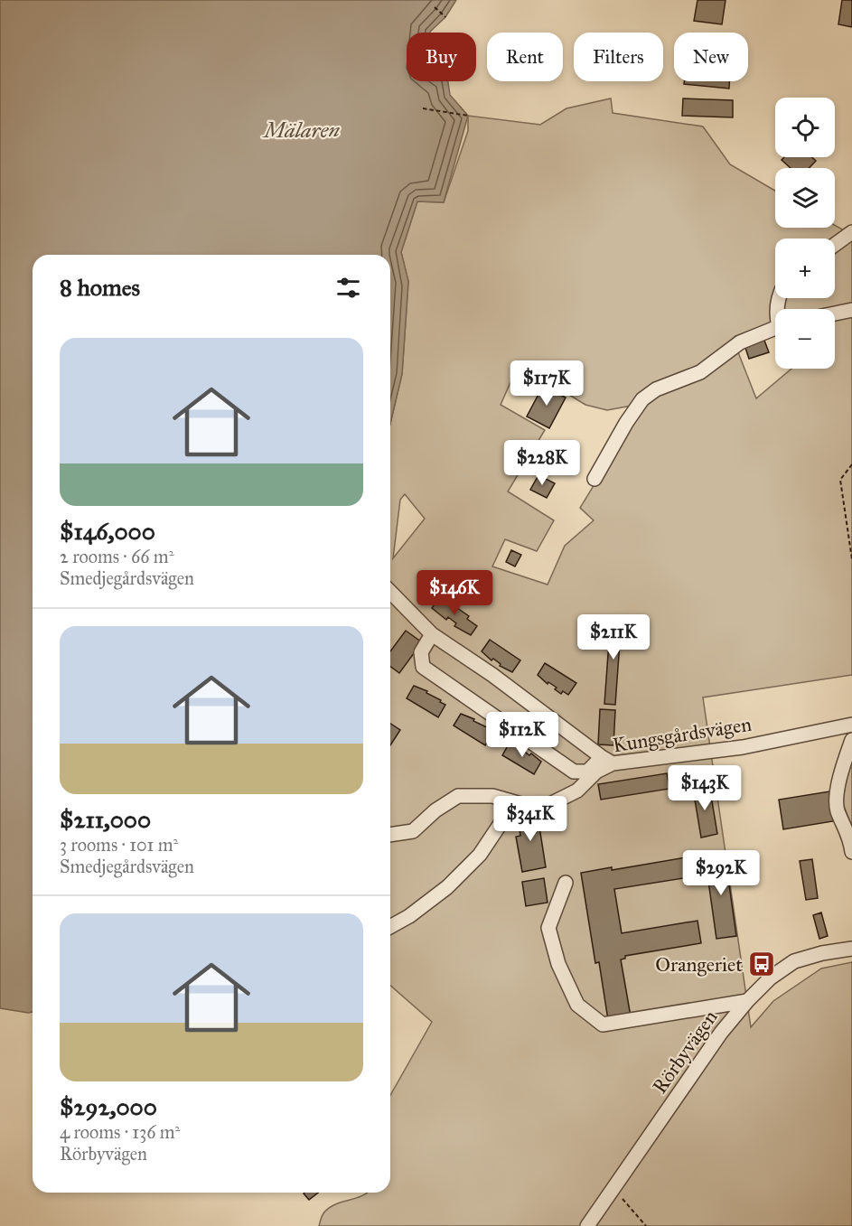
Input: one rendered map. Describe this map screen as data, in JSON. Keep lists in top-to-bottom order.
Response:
{
  "streets": {
    "street": ["Kungsgårdsvägen", "Rörbyvägen"]
  },
  "water": ["Mälaren"],
  "places": {
    "bus stop": ["Orangeriet"]
  },
  "page": {
    "chip": [
      "Buy",
      "Rent",
      "Filters",
      "New"
    ],
    "map_buttons": ["+", "−"],
    "heading": "8 homes",
    "list": [
      {
        "name": "$146,000",
        "note": "2 rooms · 66 m² · Smedjegårdsvägen"
      },
      {
        "name": "$211,000",
        "note": "3 rooms · 101 m² · Smedjegårdsvägen"
      },
      {
        "name": "$292,000",
        "note": "4 rooms · 136 m² · Rörbyvägen"
      }
    ],
    "price": [
      "$117K",
      "$228K",
      "$146K",
      "$211K",
      "$112K",
      "$143K",
      "$341K",
      "$292K"
    ]
  }
}
